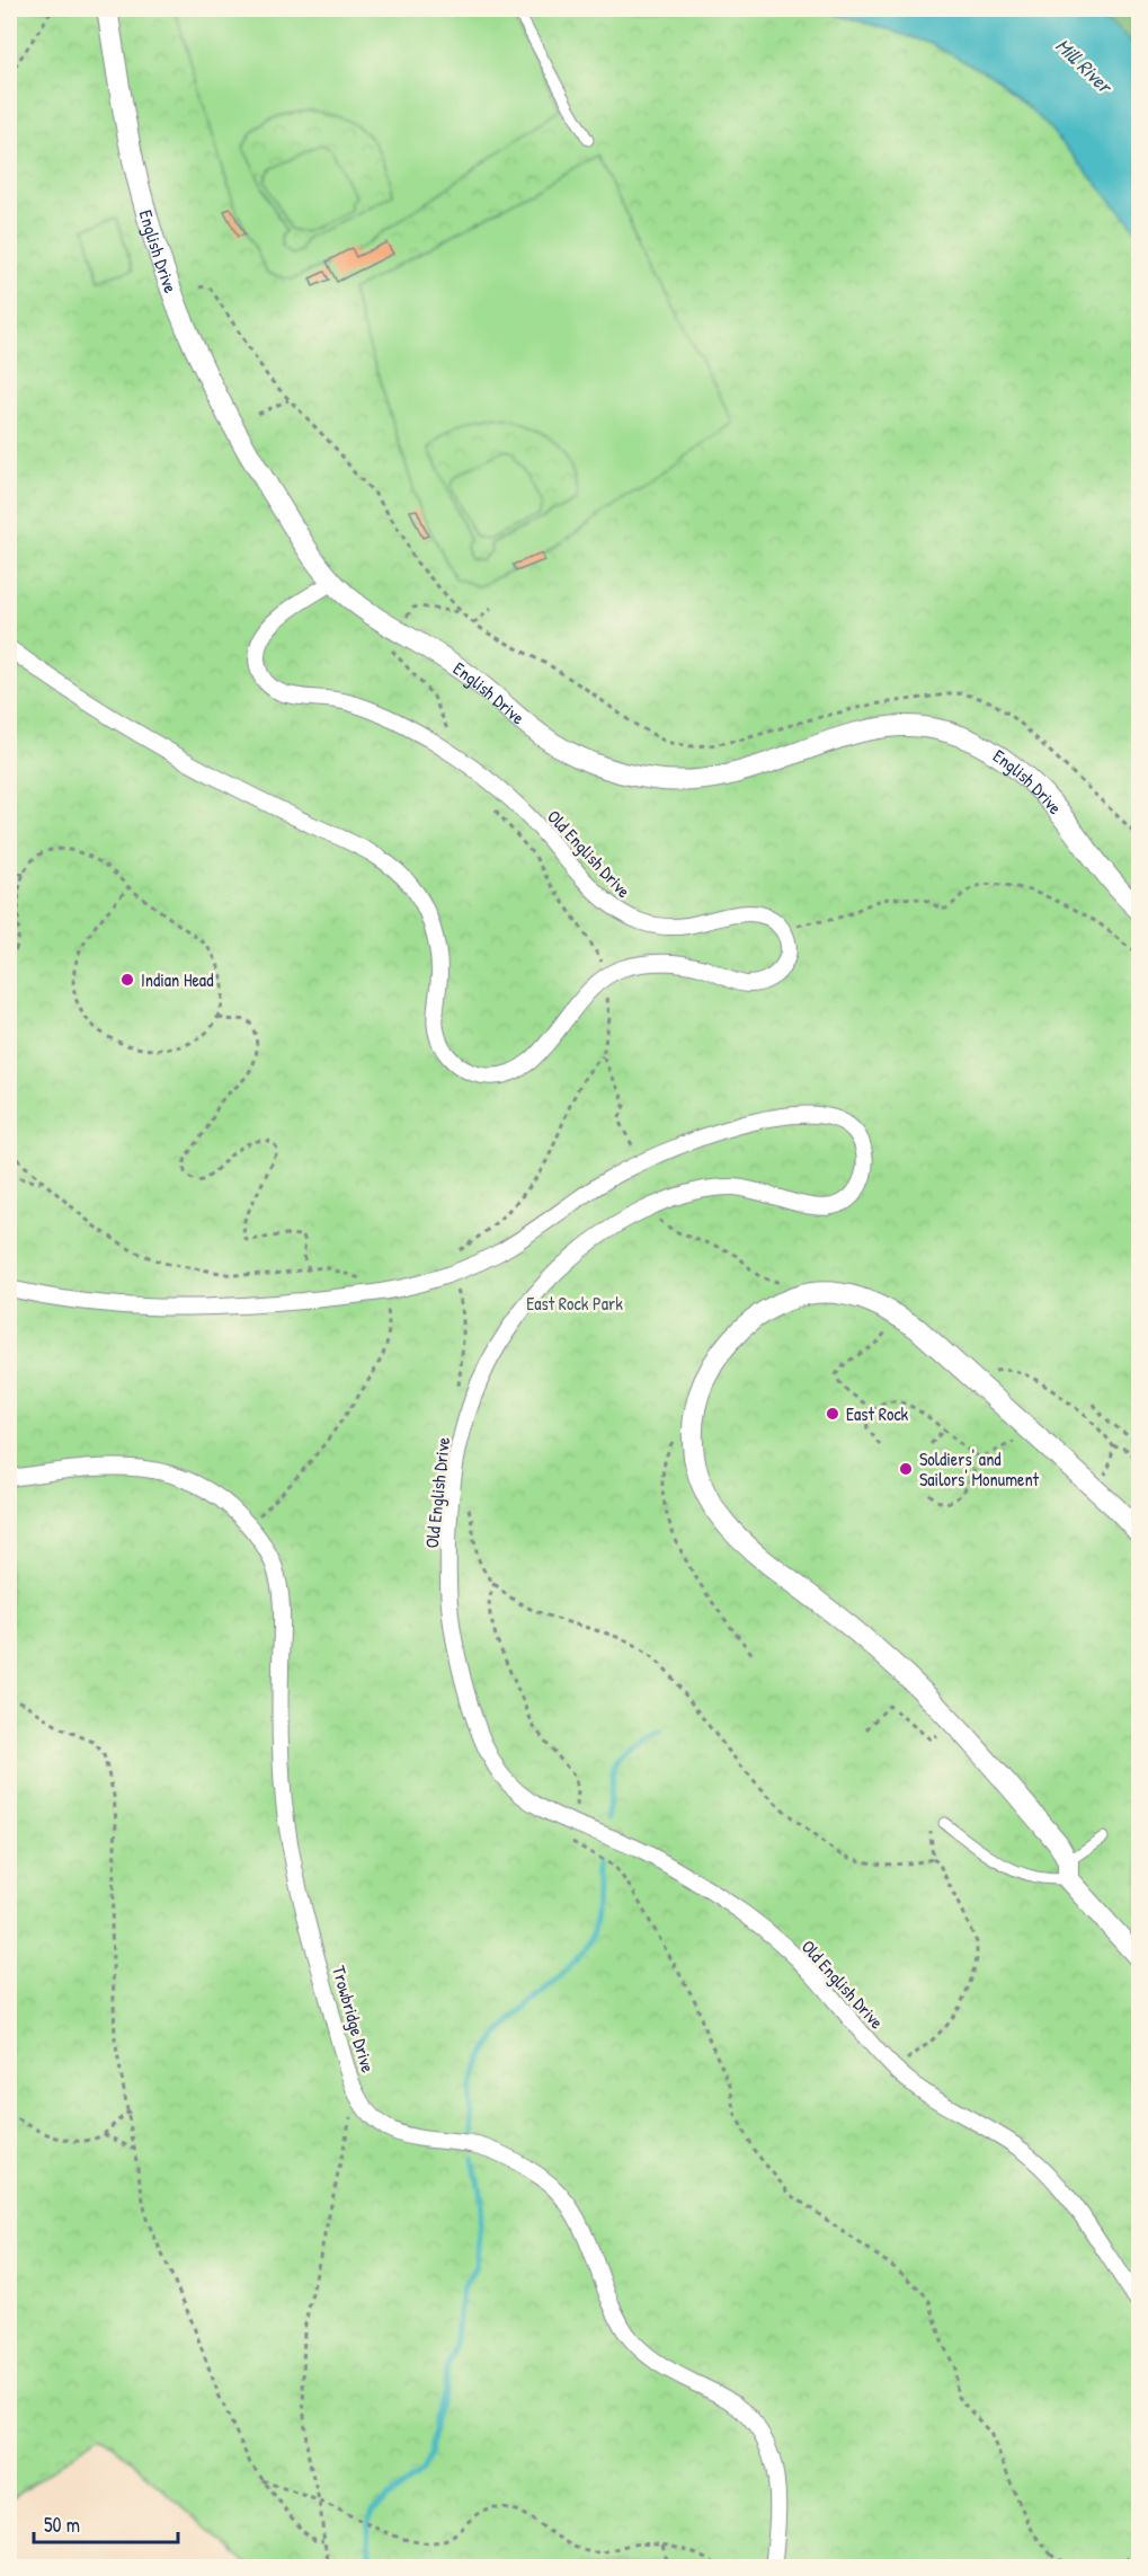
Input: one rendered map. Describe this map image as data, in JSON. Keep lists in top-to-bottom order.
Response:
{
  "streets": {
    "street": ["English Drive", "Old English Drive", "Trowbridge Drive"]
  },
  "crossings": [
    ["English Drive", "Old English Drive"]
  ],
  "water": ["Mill River"],
  "parks": ["East Rock Park"],
  "places": ["Indian Head", "East Rock", "Soldiers' and Sailors' Monument"],
  "scale_bar": "50 m"
}
